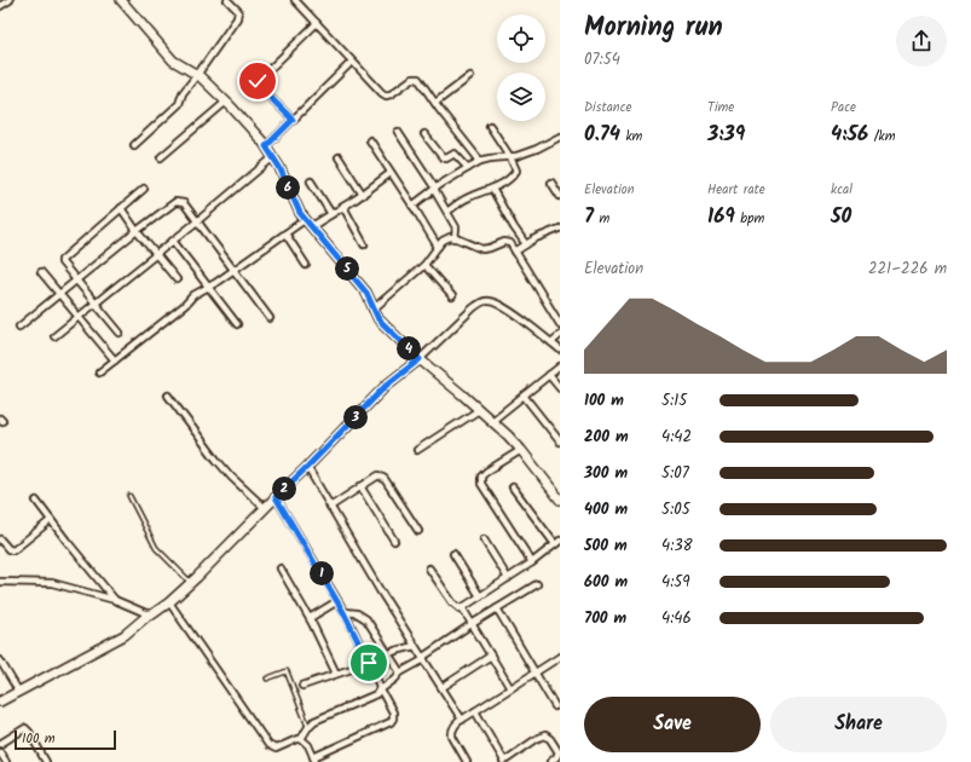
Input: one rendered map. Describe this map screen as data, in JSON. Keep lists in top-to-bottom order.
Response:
{
  "scale_bar": "100 m",
  "page": {
    "heading": ["Morning run", "07:54"],
    "stats": [
      ["Distance", "0.74 km"],
      ["Time", "3:39"],
      ["Pace", "4:56 /km"],
      ["Elevation", "7 m"],
      ["Heart rate", "169 bpm"],
      ["kcal", "50"]
    ],
    "pins": [
      "6",
      "5",
      "4",
      "3",
      "2",
      "1"
    ],
    "chart": ["Elevation", "221–226 m"],
    "list": [
      {
        "name": "100 m",
        "note": "5:15"
      },
      {
        "name": "200 m",
        "note": "4:42"
      },
      {
        "name": "300 m",
        "note": "5:07"
      },
      {
        "name": "400 m",
        "note": "5:05"
      },
      {
        "name": "500 m",
        "note": "4:38"
      },
      {
        "name": "600 m",
        "note": "4:59"
      },
      {
        "name": "700 m",
        "note": "4:46"
      }
    ],
    "buttons": ["Save", "Share"],
    "scale": "100 m"
  }
}
